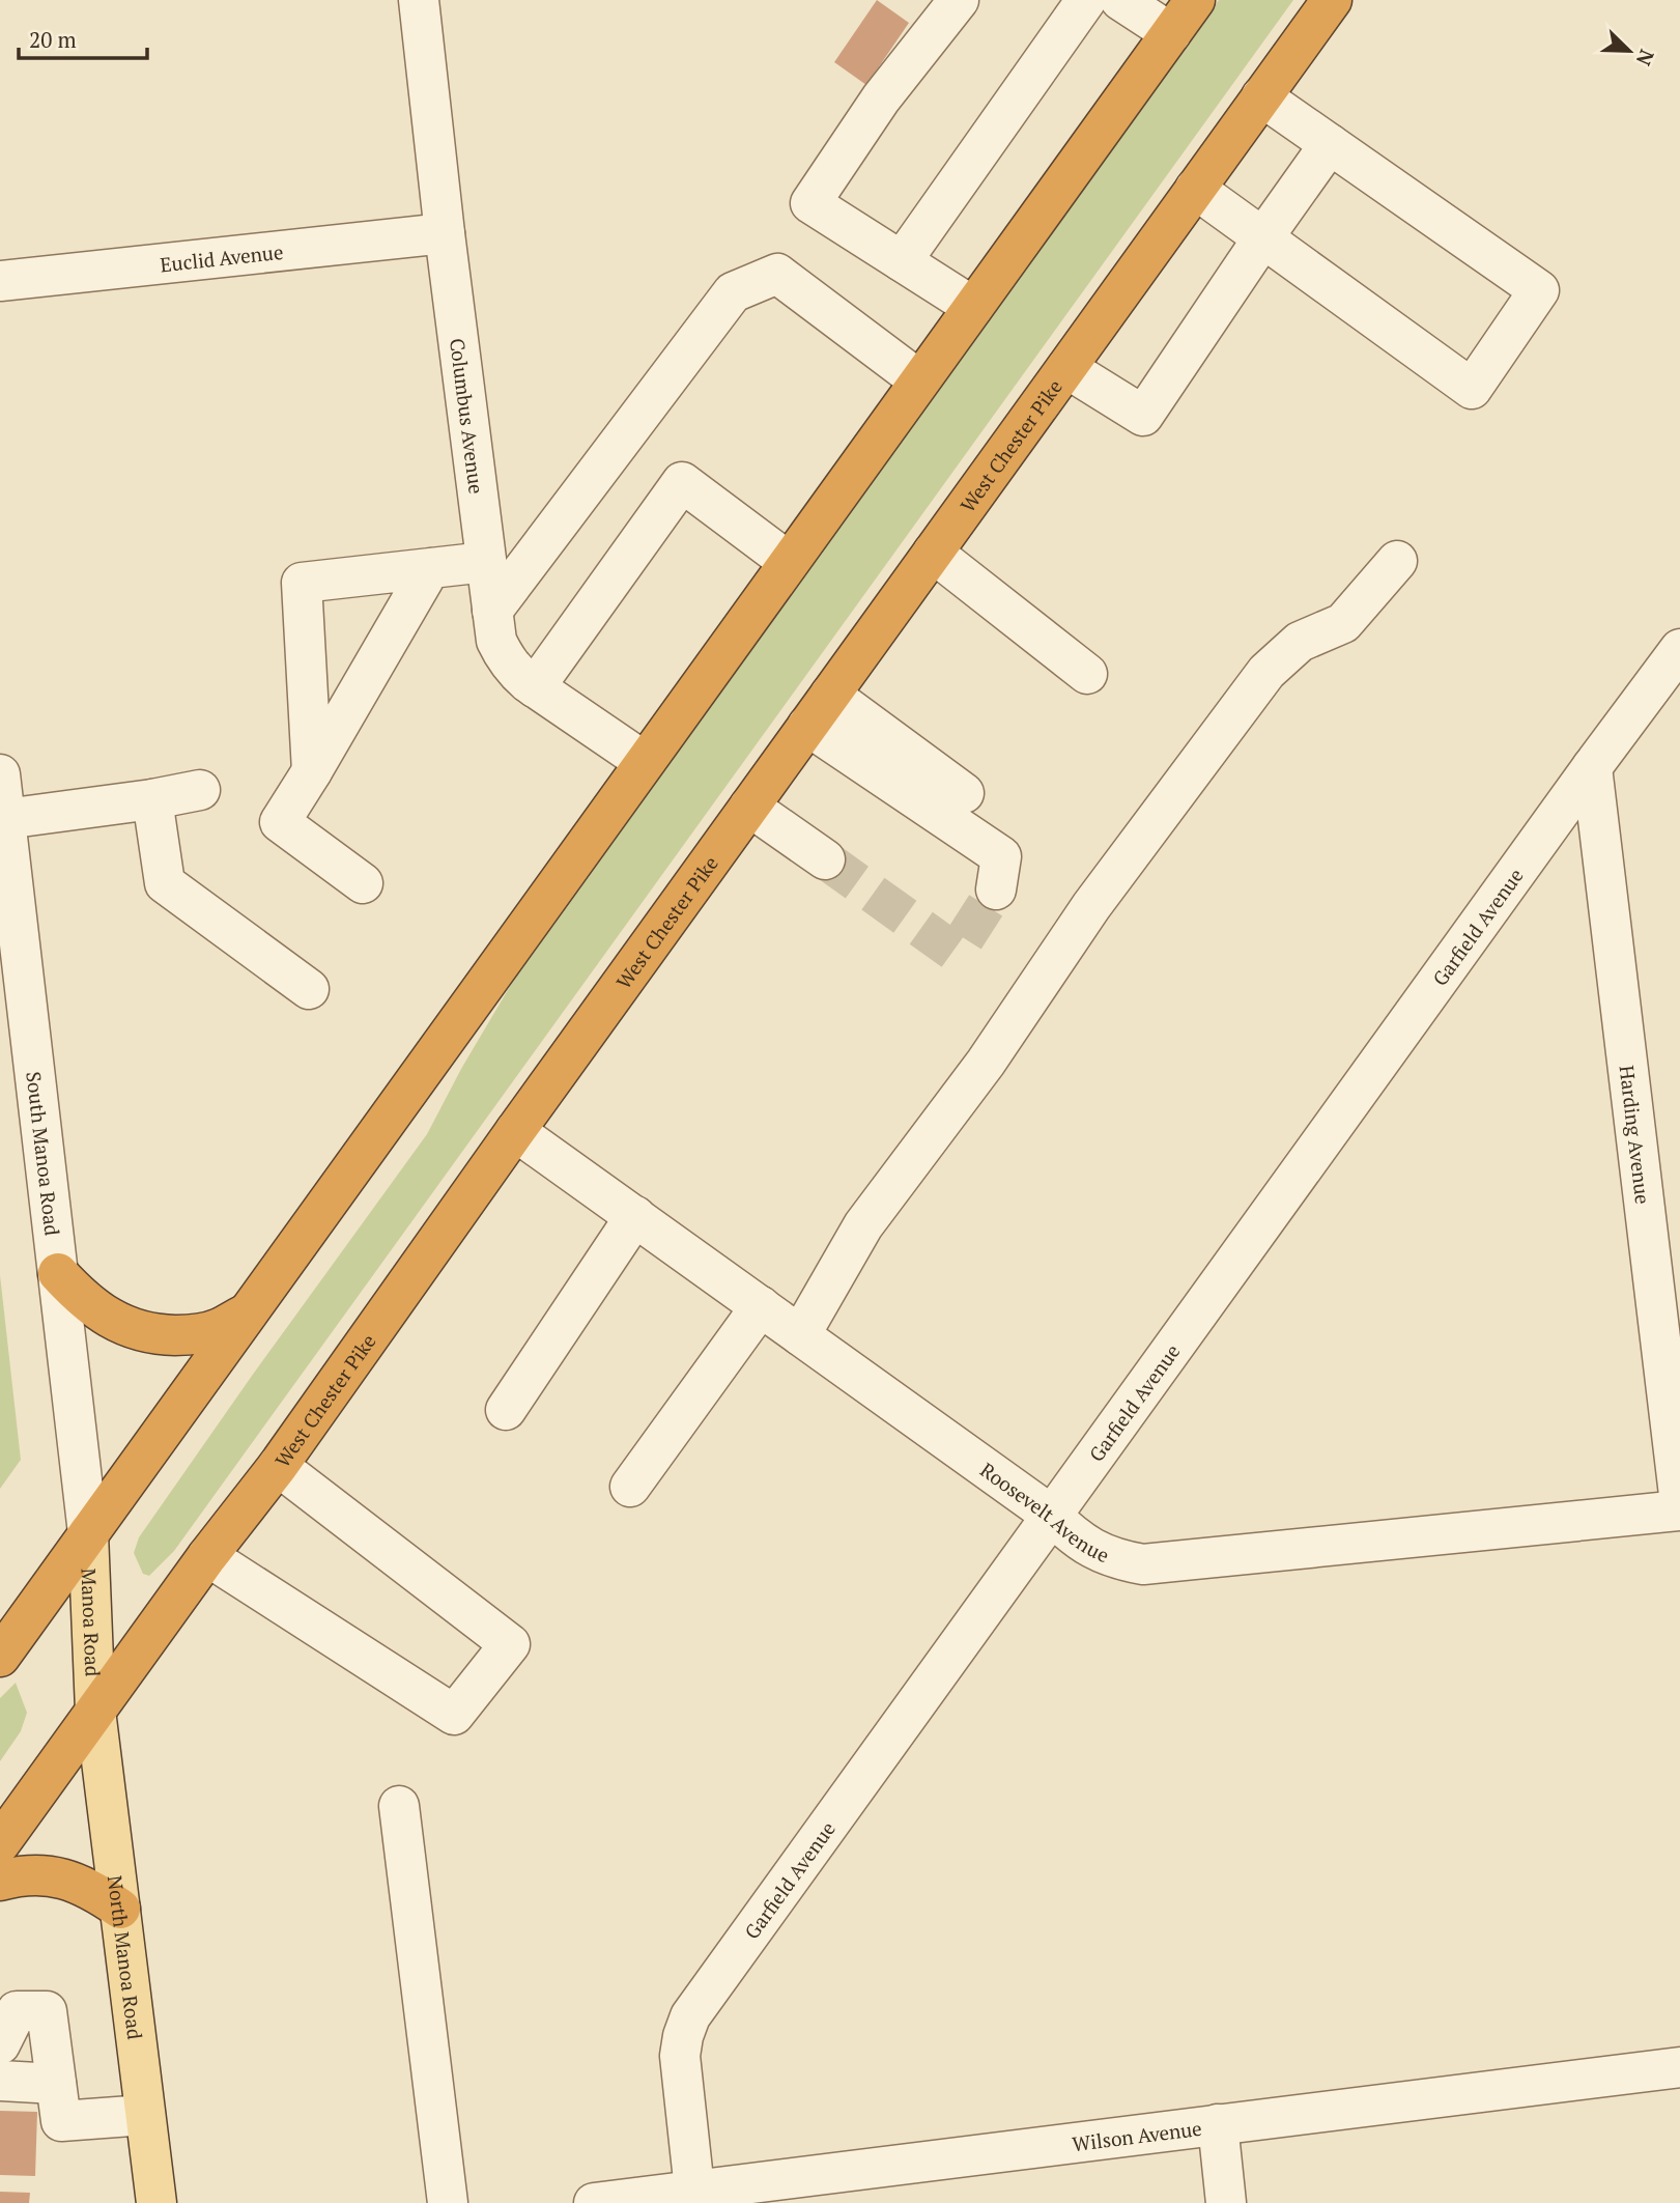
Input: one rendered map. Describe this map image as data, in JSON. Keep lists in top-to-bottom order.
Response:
{
  "streets": {
    "highway": ["West Chester Pike"],
    "main road": ["Manoa Road", "North Manoa Road"],
    "street": [
      "Euclid Avenue",
      "Columbus Avenue",
      "Garfield Avenue",
      "Harding Avenue",
      "South Manoa Road",
      "Roosevelt Avenue",
      "Wilson Avenue"
    ]
  },
  "crossings": [
    ["Euclid Avenue", "Columbus Avenue"],
    ["West Chester Pike", "Roosevelt Avenue"],
    ["West Chester Pike", "Manoa Road"],
    ["West Chester Pike", "North Manoa Road"],
    ["Garfield Avenue", "Harding Avenue"],
    ["Garfield Avenue", "Roosevelt Avenue"],
    ["Garfield Avenue", "Wilson Avenue"],
    ["South Manoa Road", "Manoa Road"],
    ["Manoa Road", "North Manoa Road"]
  ],
  "scale_bar": "20 m",
  "north": "bottom right"
}
